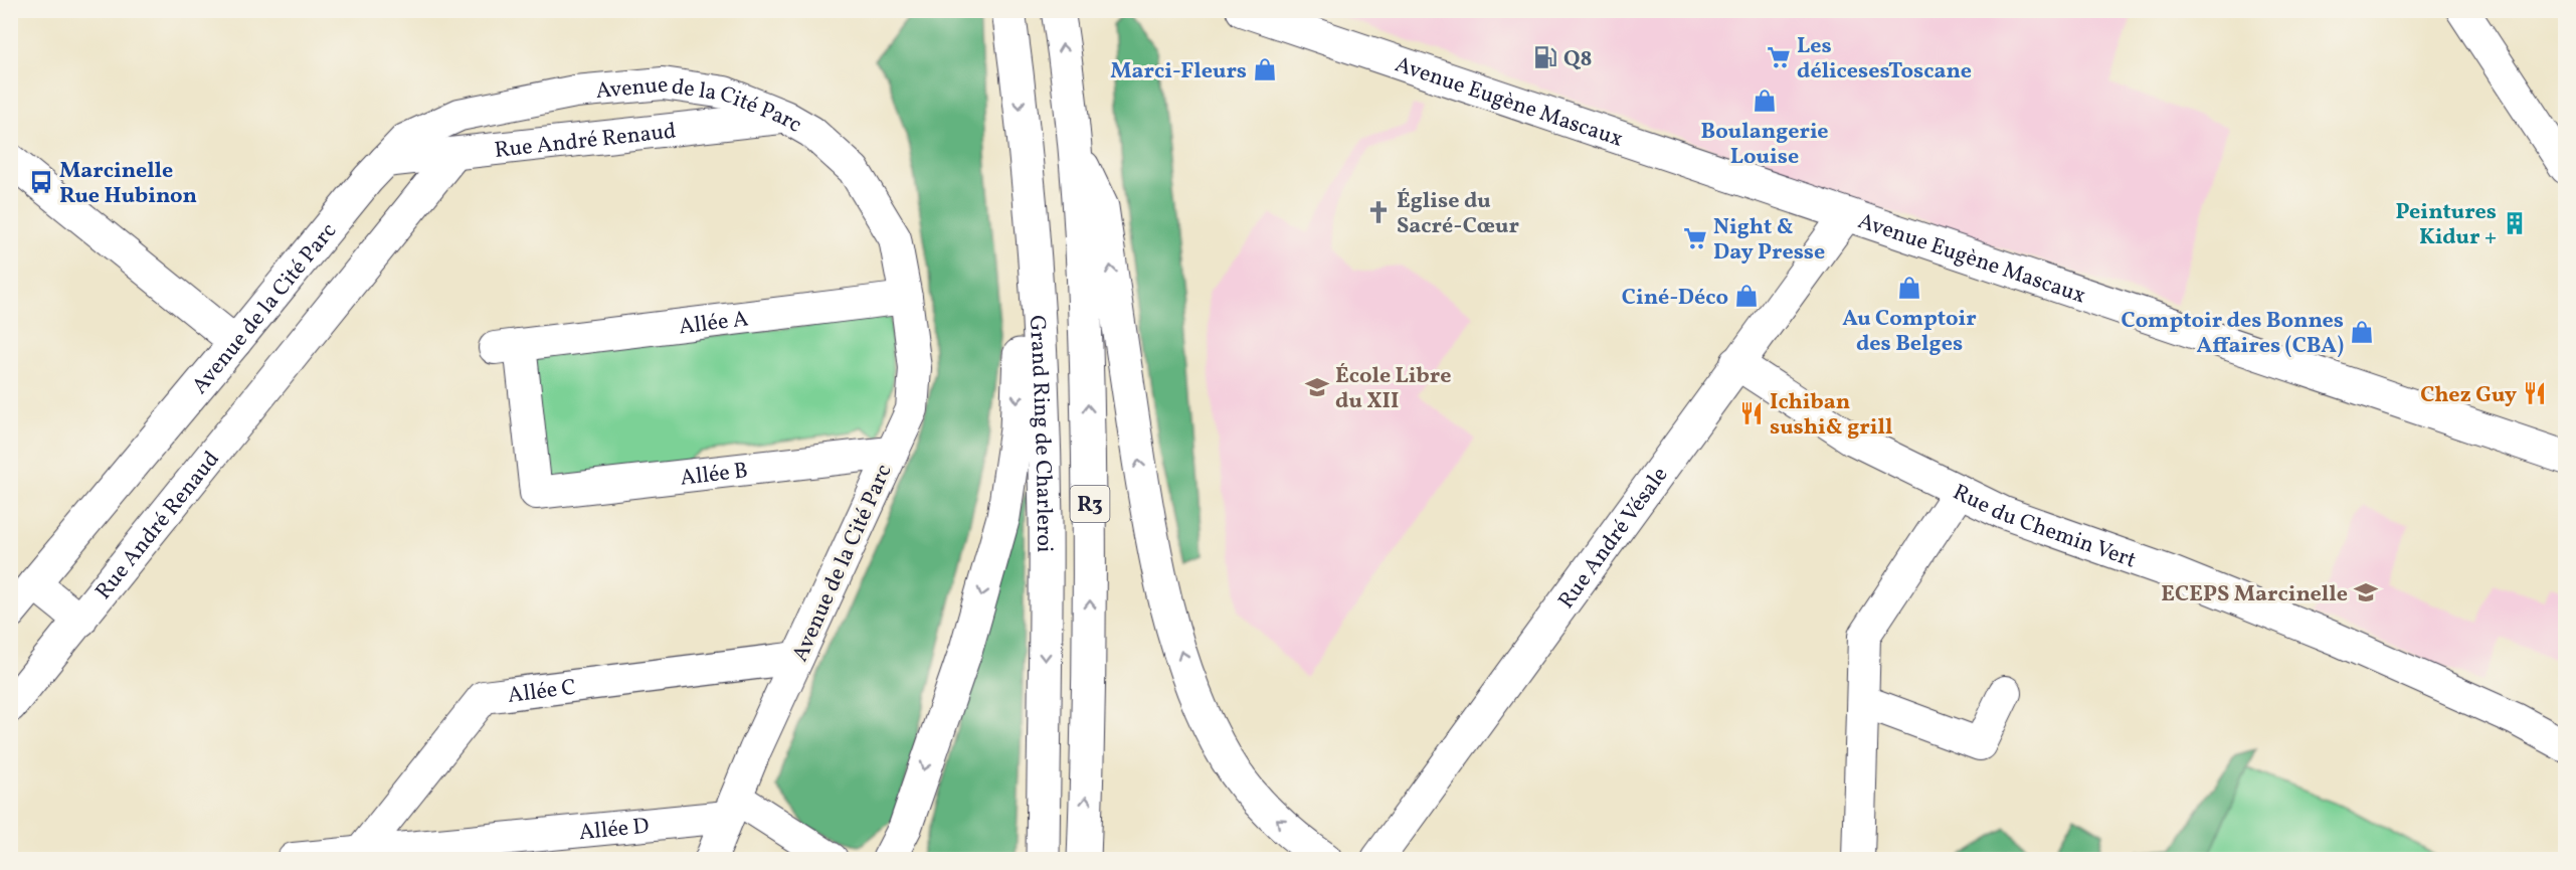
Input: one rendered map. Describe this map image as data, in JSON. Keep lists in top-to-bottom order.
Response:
{
  "streets": {
    "main road": ["Avenue Eugène Mascaux", "Grand Ring de Charleroi", "R3"],
    "street": [
      "Avenue de la Cité Parc",
      "Rue André Renaud",
      "Allée A",
      "Allée B",
      "Rue du Chemin Vert",
      "Rue André Vésale",
      "Allée C",
      "Allée D"
    ]
  },
  "crossings": [
    ["Avenue Eugène Mascaux", "Rue André Vésale"],
    ["Avenue de la Cité Parc", "Rue André Renaud"],
    ["Avenue de la Cité Parc", "Allée A"],
    ["Avenue de la Cité Parc", "Allée B"],
    ["Avenue de la Cité Parc", "Allée C"],
    ["Avenue de la Cité Parc", "Allée D"],
    ["Allée A", "Allée B"],
    ["Rue du Chemin Vert", "Rue André Vésale"],
    ["Allée C", "Allée D"]
  ],
  "places": {
    "fuel station": ["Q8"],
    "supermarket": ["Les délicesesToscane", "Night & Day Presse"],
    "shop": [
      "Marci-Fleurs",
      "Boulangerie Louise",
      "Au Comptoir des Belges",
      "Ciné-Déco",
      "Comptoir des Bonnes Affaires (CBA)"
    ],
    "bus stop": ["Marcinelle Rue Hubinon"],
    "church": ["Église du Sacré-Cœur"],
    "building": ["Peintures Kidur +"],
    "school or university": ["École Libre du XII", "ECEPS Marcinelle"],
    "restaurant": ["Chez Guy", "Ichiban sushi& grill"]
  }
}
